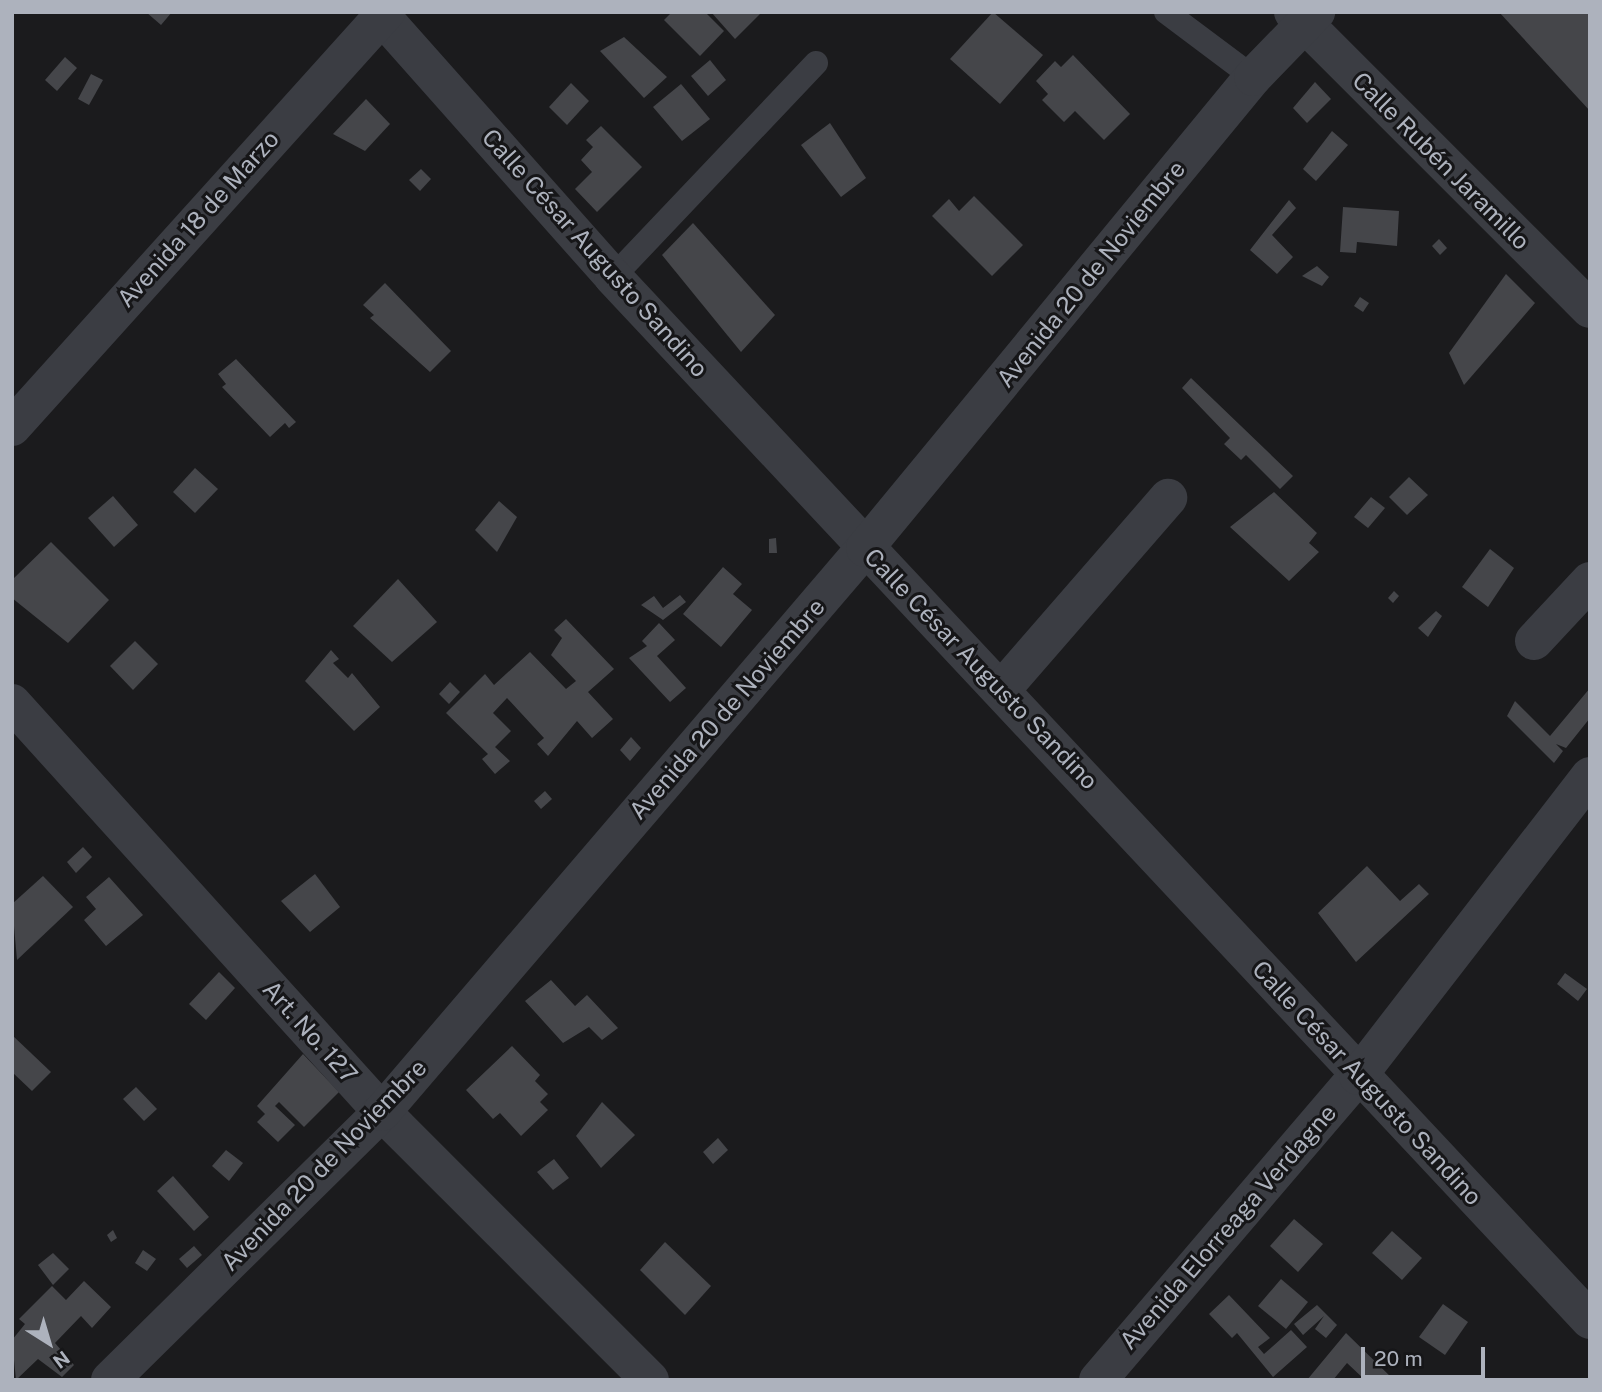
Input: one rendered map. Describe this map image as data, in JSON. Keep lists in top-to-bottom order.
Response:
{
  "streets": {
    "street": [
      "Calle Rubén Jaramillo",
      "Avenida 18 de Marzo",
      "Calle César Augusto Sandino",
      "Avenida 20 de Noviembre",
      "Art. No. 127",
      "Avenida Elorreaga Verdagne"
    ]
  },
  "crossings": [
    ["Calle Rubén Jaramillo", "Avenida 20 de Noviembre"],
    ["Avenida 18 de Marzo", "Calle César Augusto Sandino"],
    ["Calle César Augusto Sandino", "Avenida 20 de Noviembre"],
    ["Calle César Augusto Sandino", "Avenida Elorreaga Verdagne"],
    ["Avenida 20 de Noviembre", "Art. No. 127"]
  ],
  "scale_bar": "20 m",
  "north": "bottom right"
}
